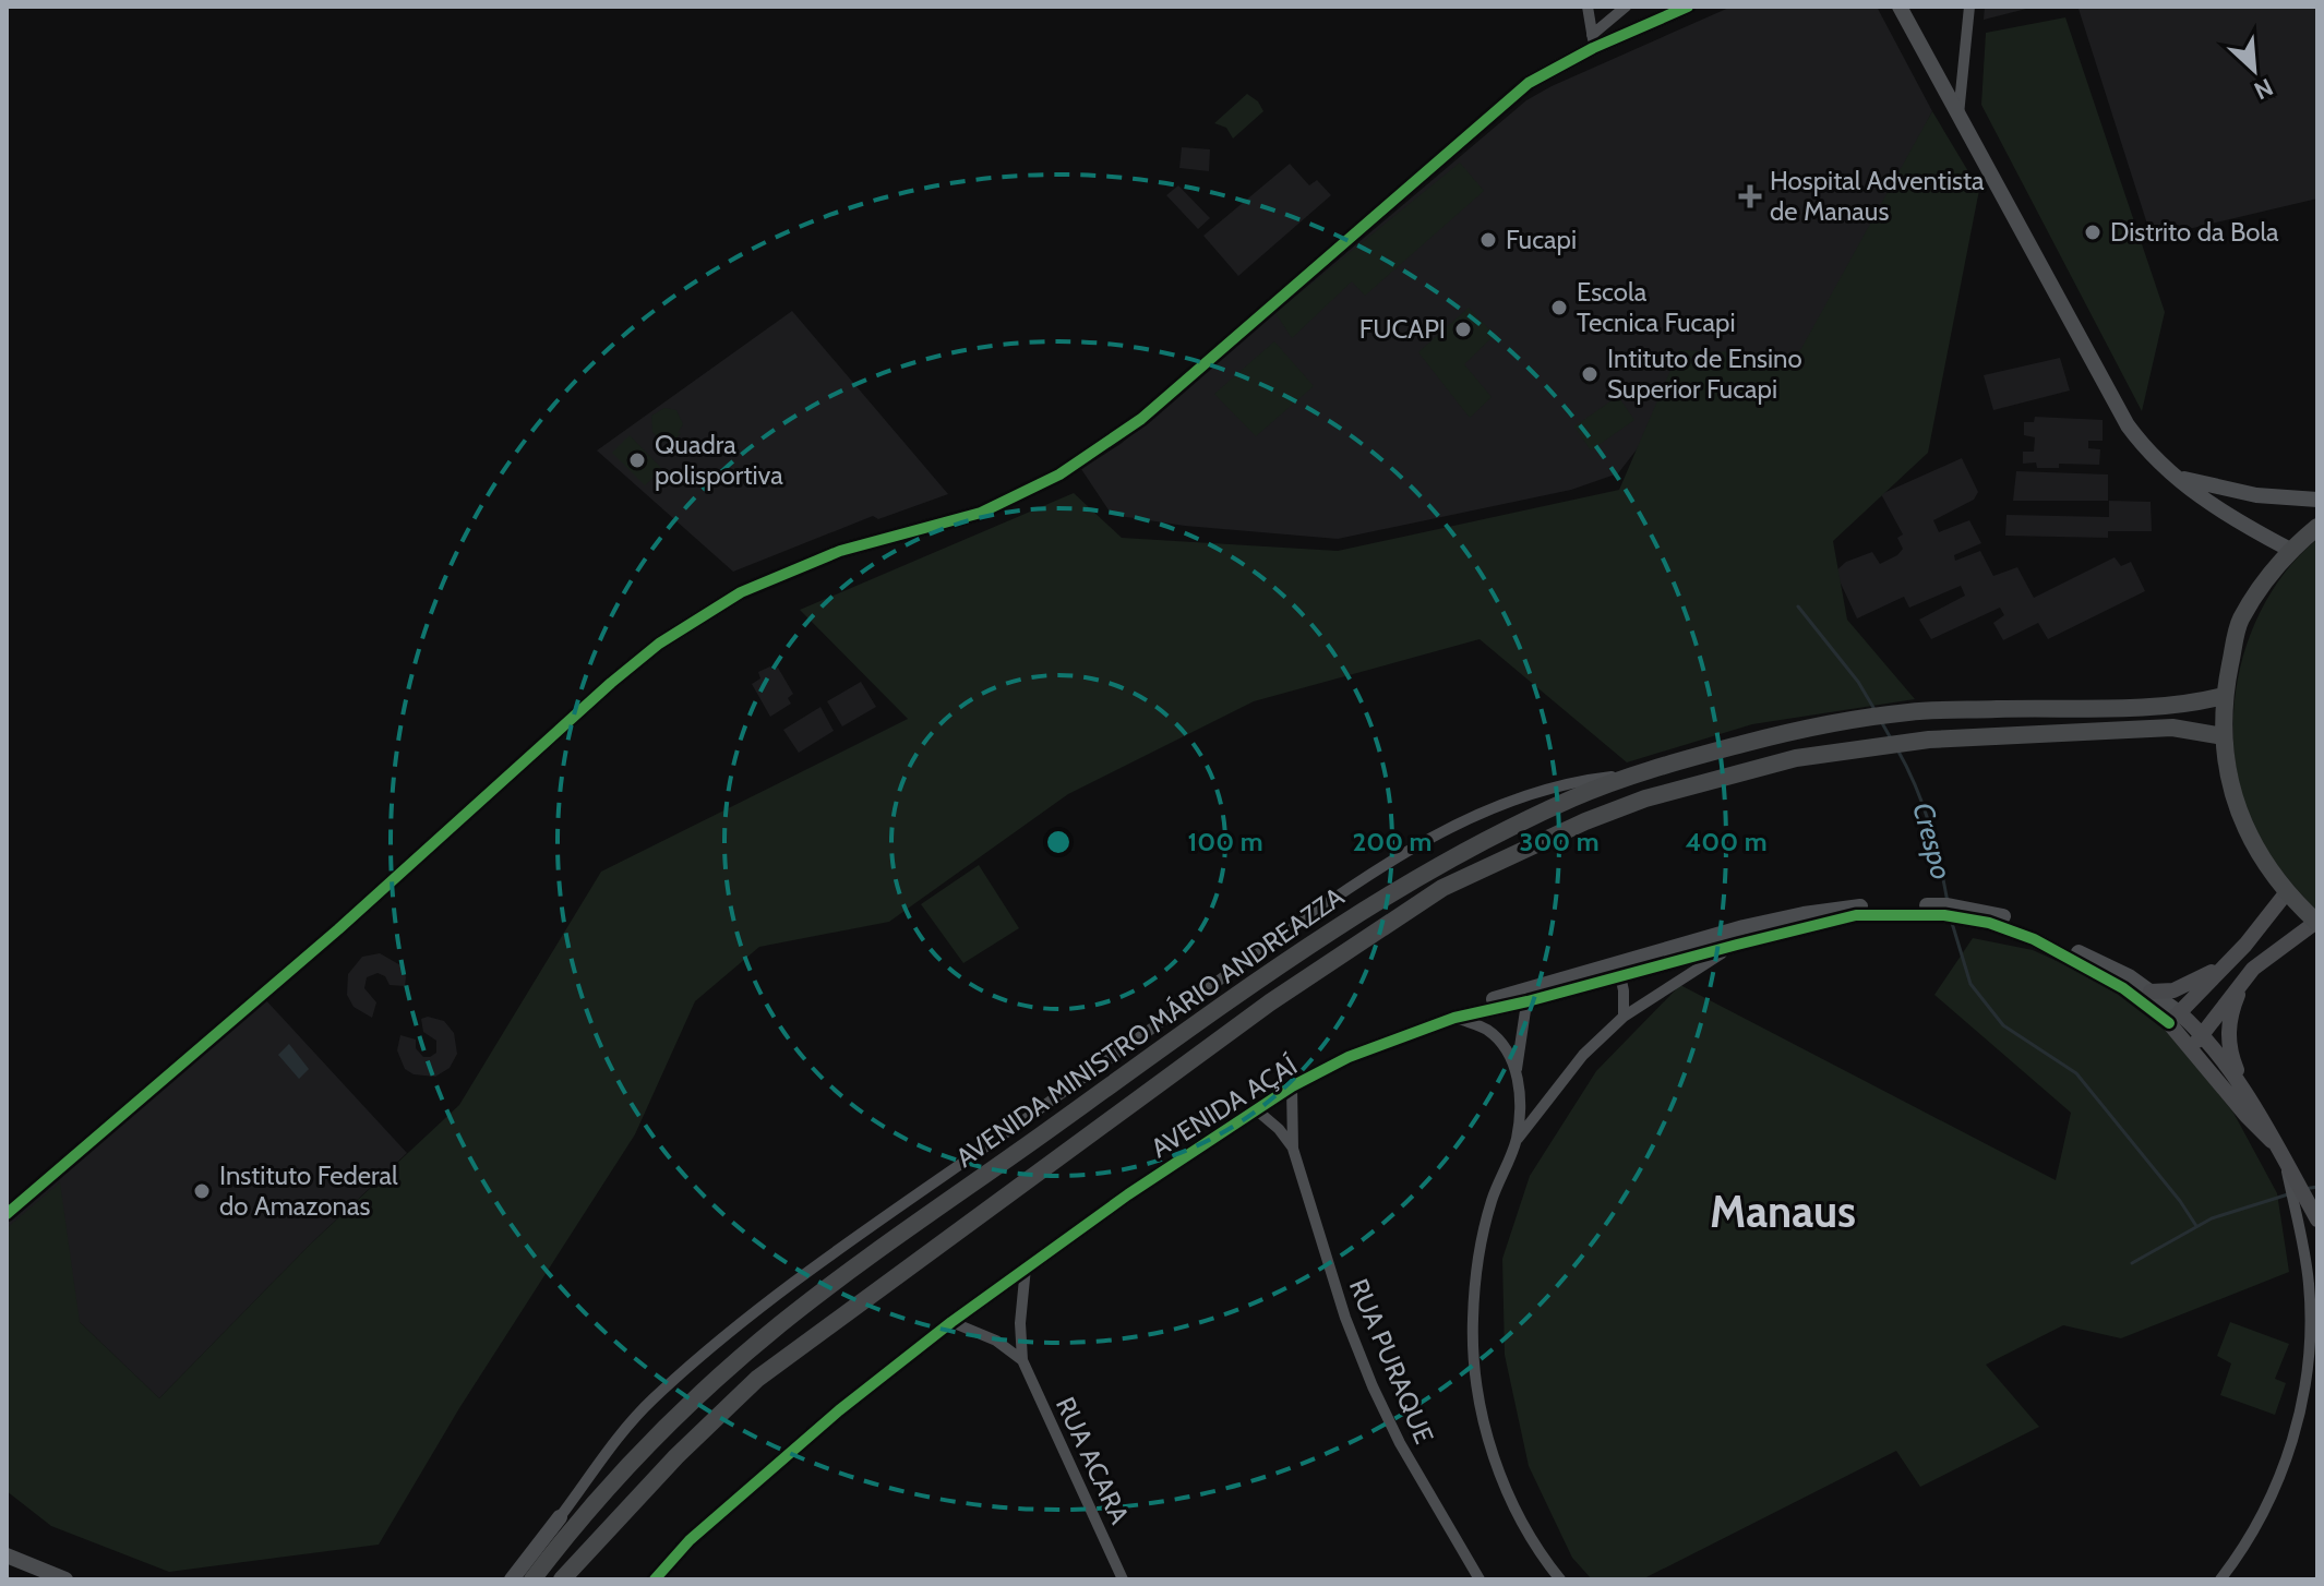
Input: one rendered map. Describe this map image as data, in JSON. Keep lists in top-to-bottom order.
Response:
{
  "streets": {
    "main road": ["AVENIDA MINISTRO MÁRIO ANDREAZZA"],
    "street": ["AVENIDA AÇAÍ", "RUA PURAQUE", "RUA ACARA"]
  },
  "crossings": [
    ["AVENIDA AÇAÍ", "RUA PURAQUE"],
    ["AVENIDA AÇAÍ", "RUA ACARA"]
  ],
  "districts": ["Manaus"],
  "water": ["Crespo"],
  "places": {
    "health": ["Hospital Adventista de Manaus"],
    "other": [
      "Distrito da Bola",
      "Fucapi",
      "Escola Tecnica Fucapi",
      "FUCAPI",
      "Intituto de Ensino Superior Fucapi",
      "Quadra polisportiva",
      "Instituto Federal do Amazonas"
    ]
  },
  "north": "bottom right",
  "rings": [
    "100 m",
    "200 m",
    "300 m",
    "400 m"
  ]
}
